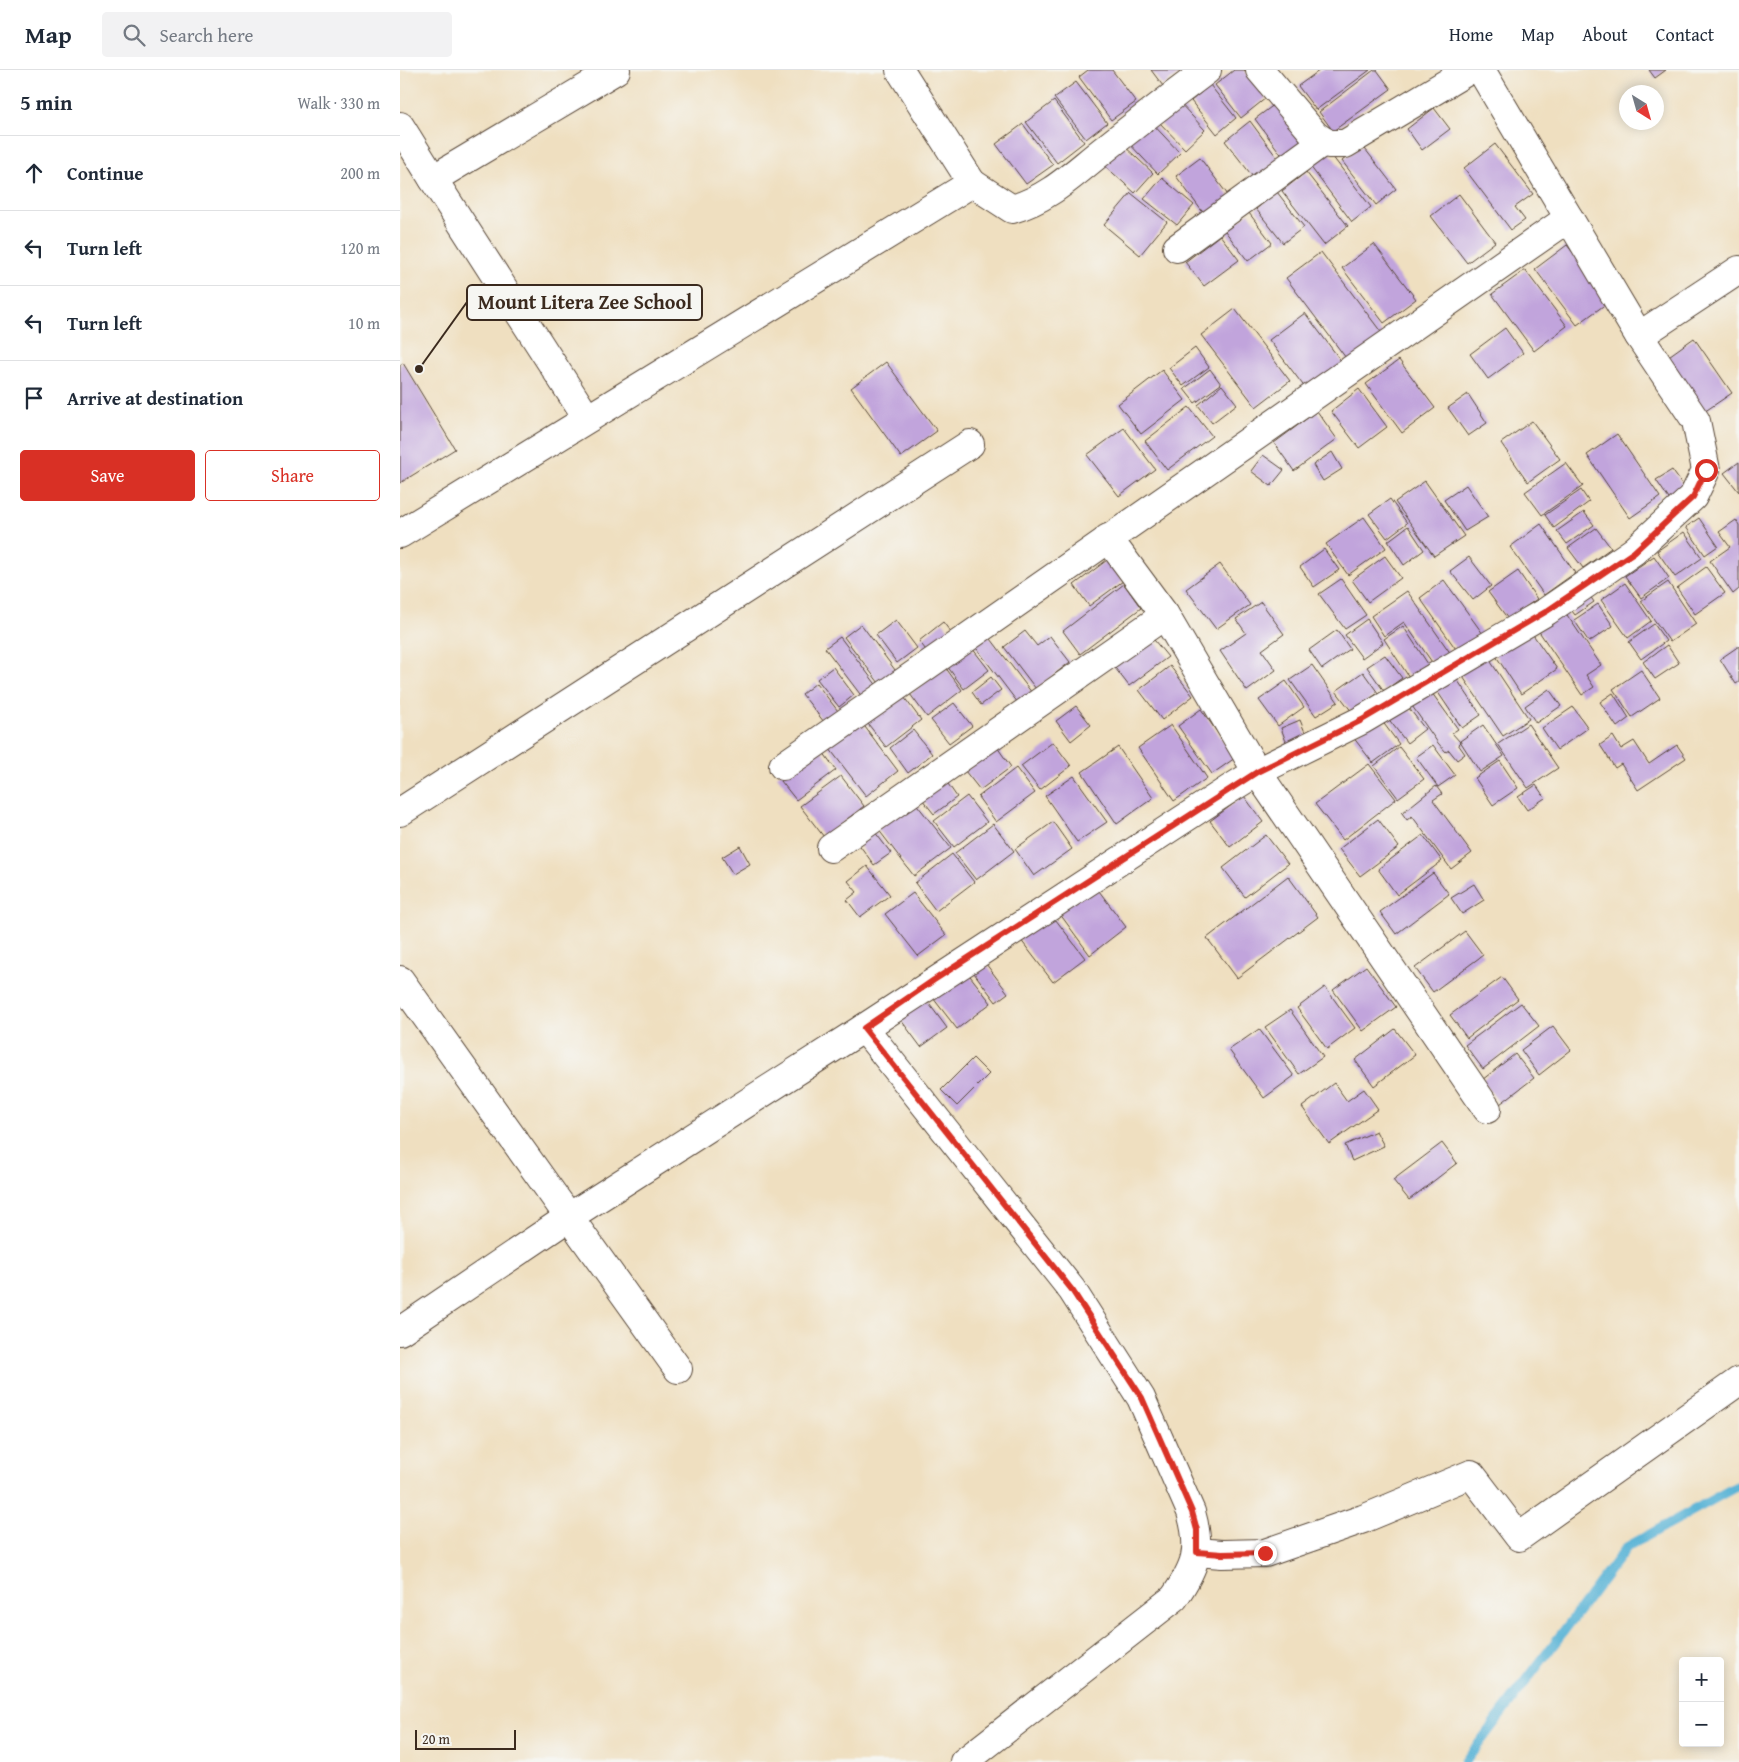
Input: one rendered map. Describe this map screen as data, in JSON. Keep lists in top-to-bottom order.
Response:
{
  "places": ["Mount Litera Zee School"],
  "scale_bar": "20 m",
  "north": "bottom right",
  "page": {
    "header": "Map",
    "search": "Search here",
    "nav": [
      "Home",
      "Map",
      "About",
      "Contact"
    ],
    "heading": ["5 min", "Walk · 330 m"],
    "list": [
      ["Continue", "200 m"],
      ["Turn left", "120 m"],
      ["Turn left", "10 m"],
      "Arrive at destination"
    ],
    "buttons": ["Save", "Share"],
    "map_buttons": ["+", "−"],
    "scale": "20 m"
  }
}
